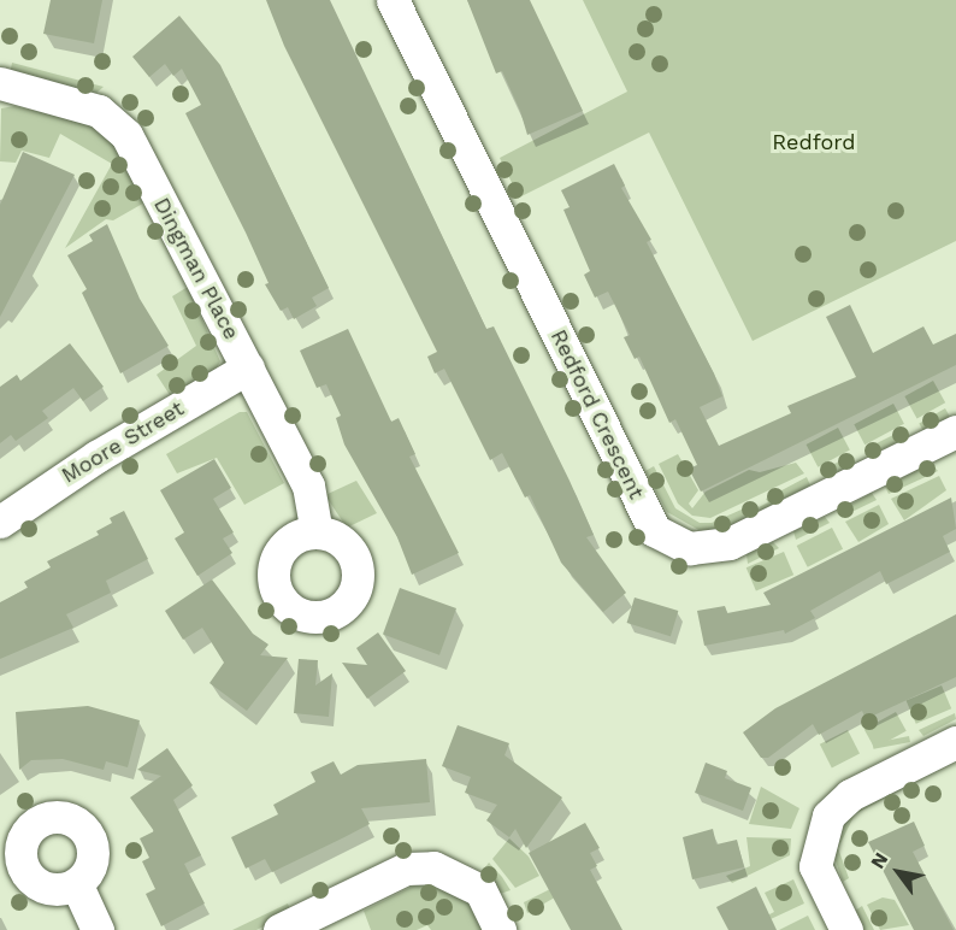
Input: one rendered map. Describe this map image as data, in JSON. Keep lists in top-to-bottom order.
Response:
{
  "streets": {
    "street": ["Dingman Place", "Redford Crescent", "Moore Street"]
  },
  "crossings": [
    ["Dingman Place", "Moore Street"]
  ],
  "parks": ["Redford"],
  "north": "top left"
}
